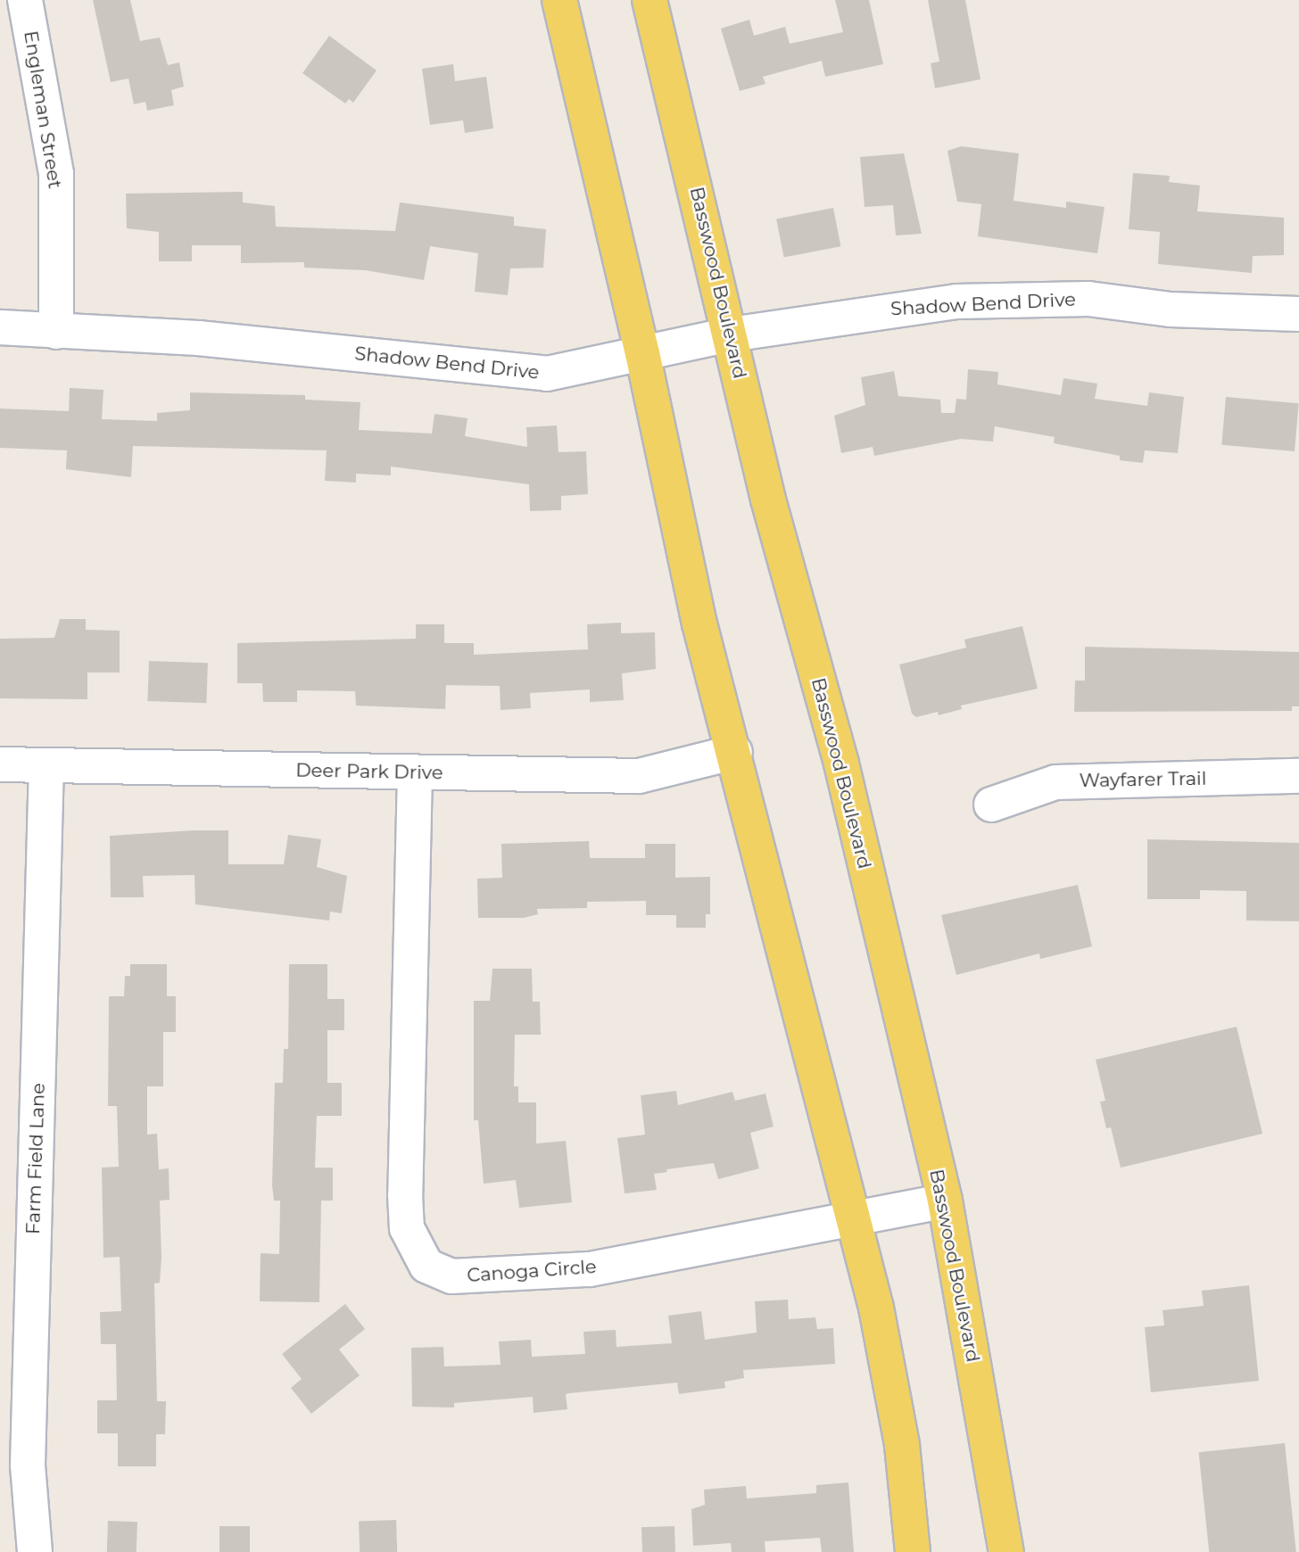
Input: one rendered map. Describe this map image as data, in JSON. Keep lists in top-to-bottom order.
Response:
{
  "streets": {
    "main road": ["Basswood Boulevard"],
    "street": [
      "Engleman Street",
      "Shadow Bend Drive",
      "Deer Park Drive",
      "Wayfarer Trail",
      "Farm Field Lane",
      "Canoga Circle"
    ]
  },
  "crossings": [
    ["Engleman Street", "Shadow Bend Drive"],
    ["Basswood Boulevard", "Shadow Bend Drive"],
    ["Basswood Boulevard", "Canoga Circle"],
    ["Deer Park Drive", "Farm Field Lane"],
    ["Deer Park Drive", "Canoga Circle"]
  ]
}
